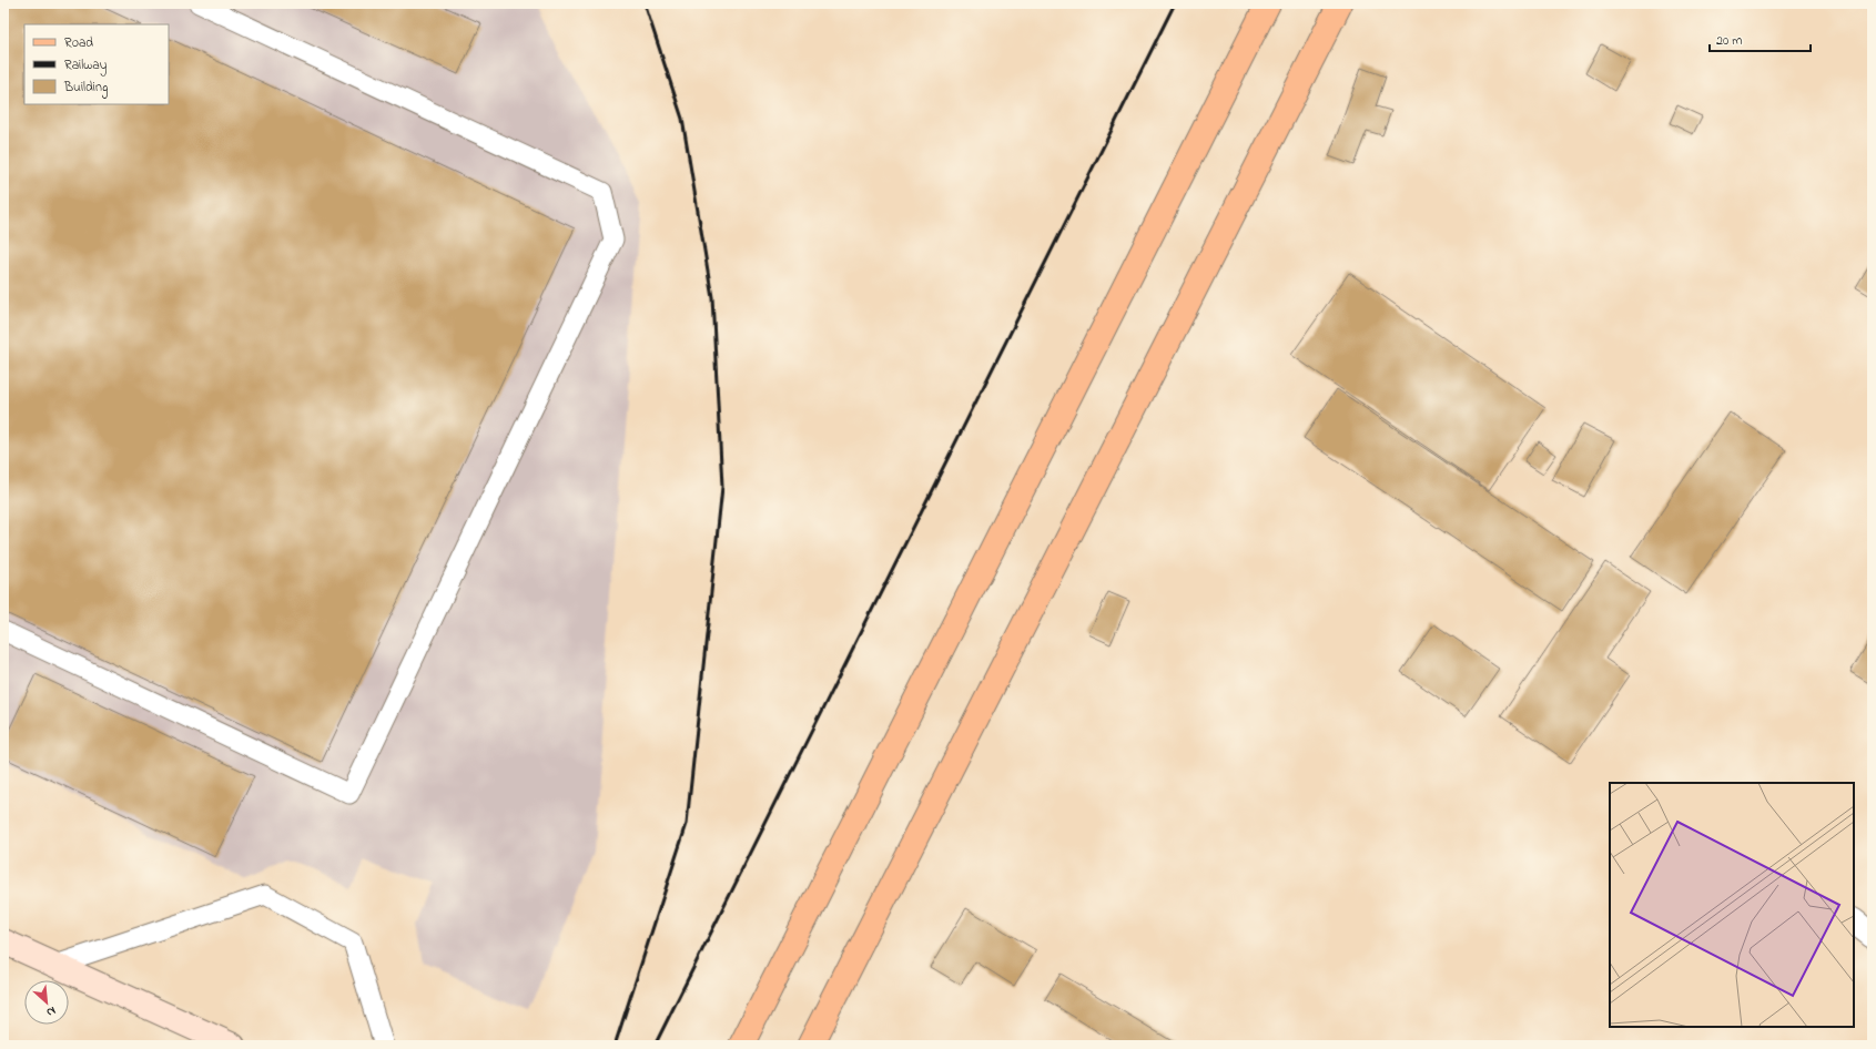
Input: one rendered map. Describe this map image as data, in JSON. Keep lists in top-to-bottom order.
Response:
{
  "legend": ["Road", "Railway", "Building"],
  "scale_bar": "20 m",
  "north": "bottom right"
}
